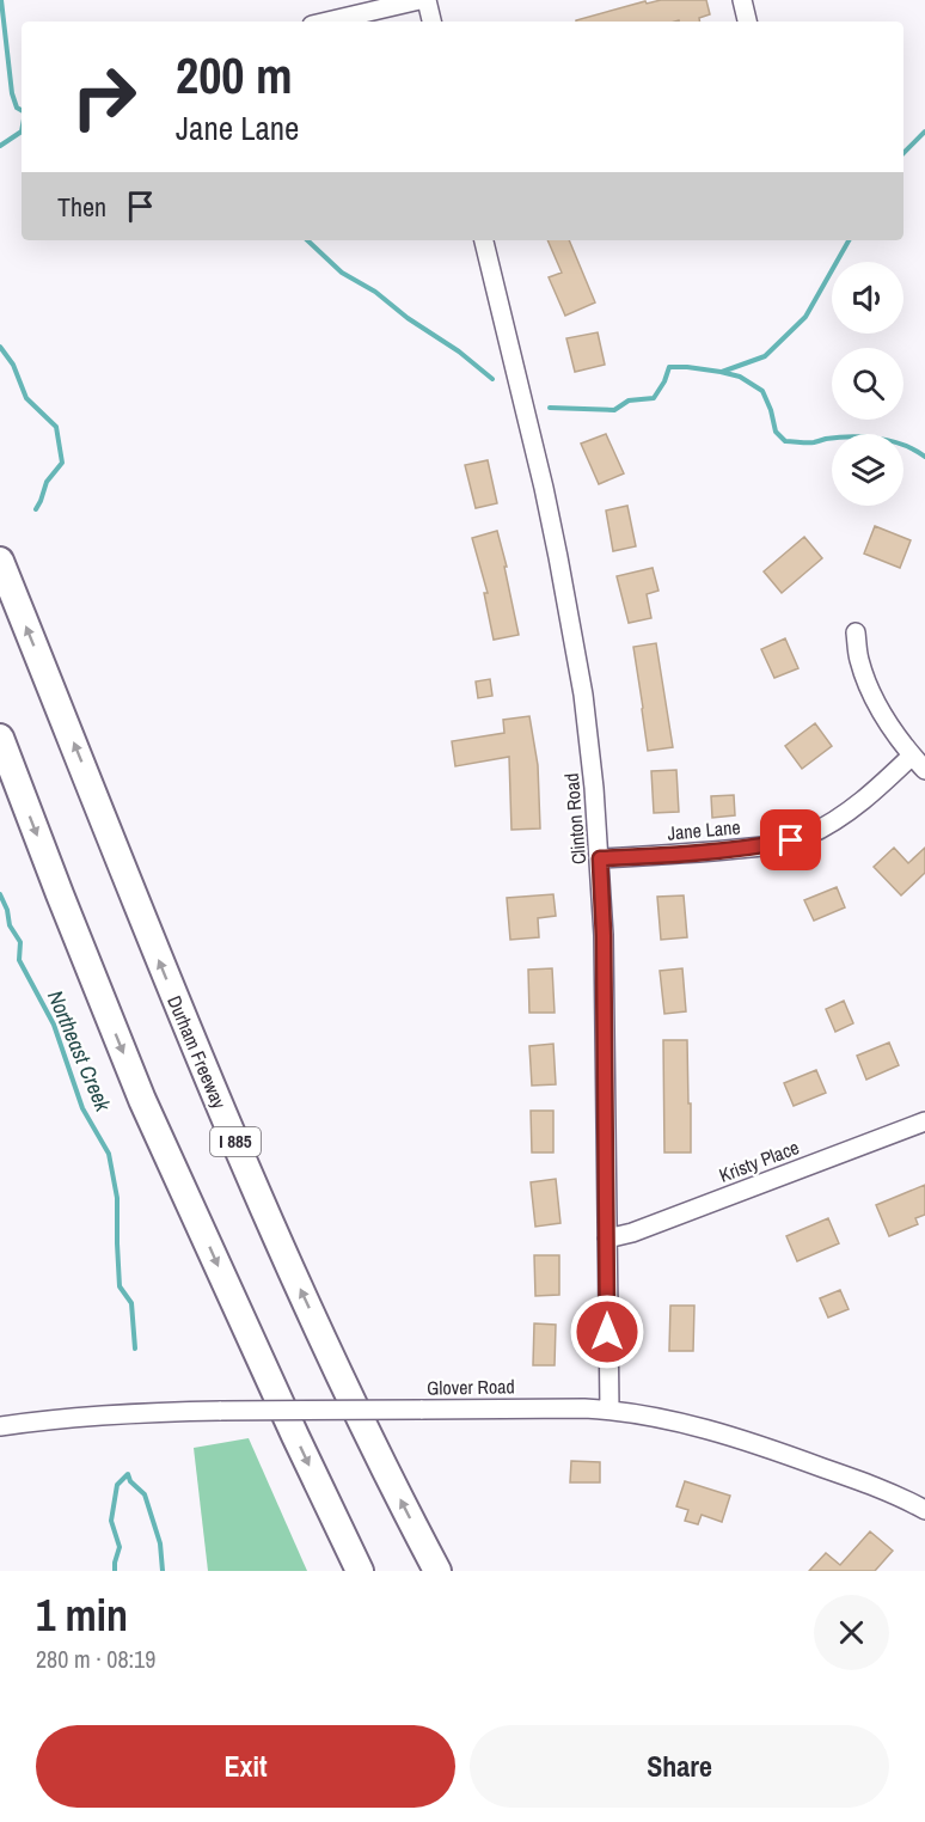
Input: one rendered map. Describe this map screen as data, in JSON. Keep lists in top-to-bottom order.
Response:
{
  "streets": {
    "highway": ["Durham Freeway", "I 885"],
    "street": [
      "Clinton Road",
      "Jane Lane",
      "Kristy Place",
      "Glover Road"
    ]
  },
  "crossings": [
    ["Clinton Road", "Jane Lane"],
    ["Clinton Road", "Kristy Place"],
    ["Clinton Road", "Glover Road"]
  ],
  "water": ["Northeast Creek"],
  "page": {
    "turn": ["200 m", "Jane Lane"],
    "then": "Then",
    "heading": ["1 min", "280 m · 08:19"],
    "buttons": ["Exit", "Share"]
  }
}
